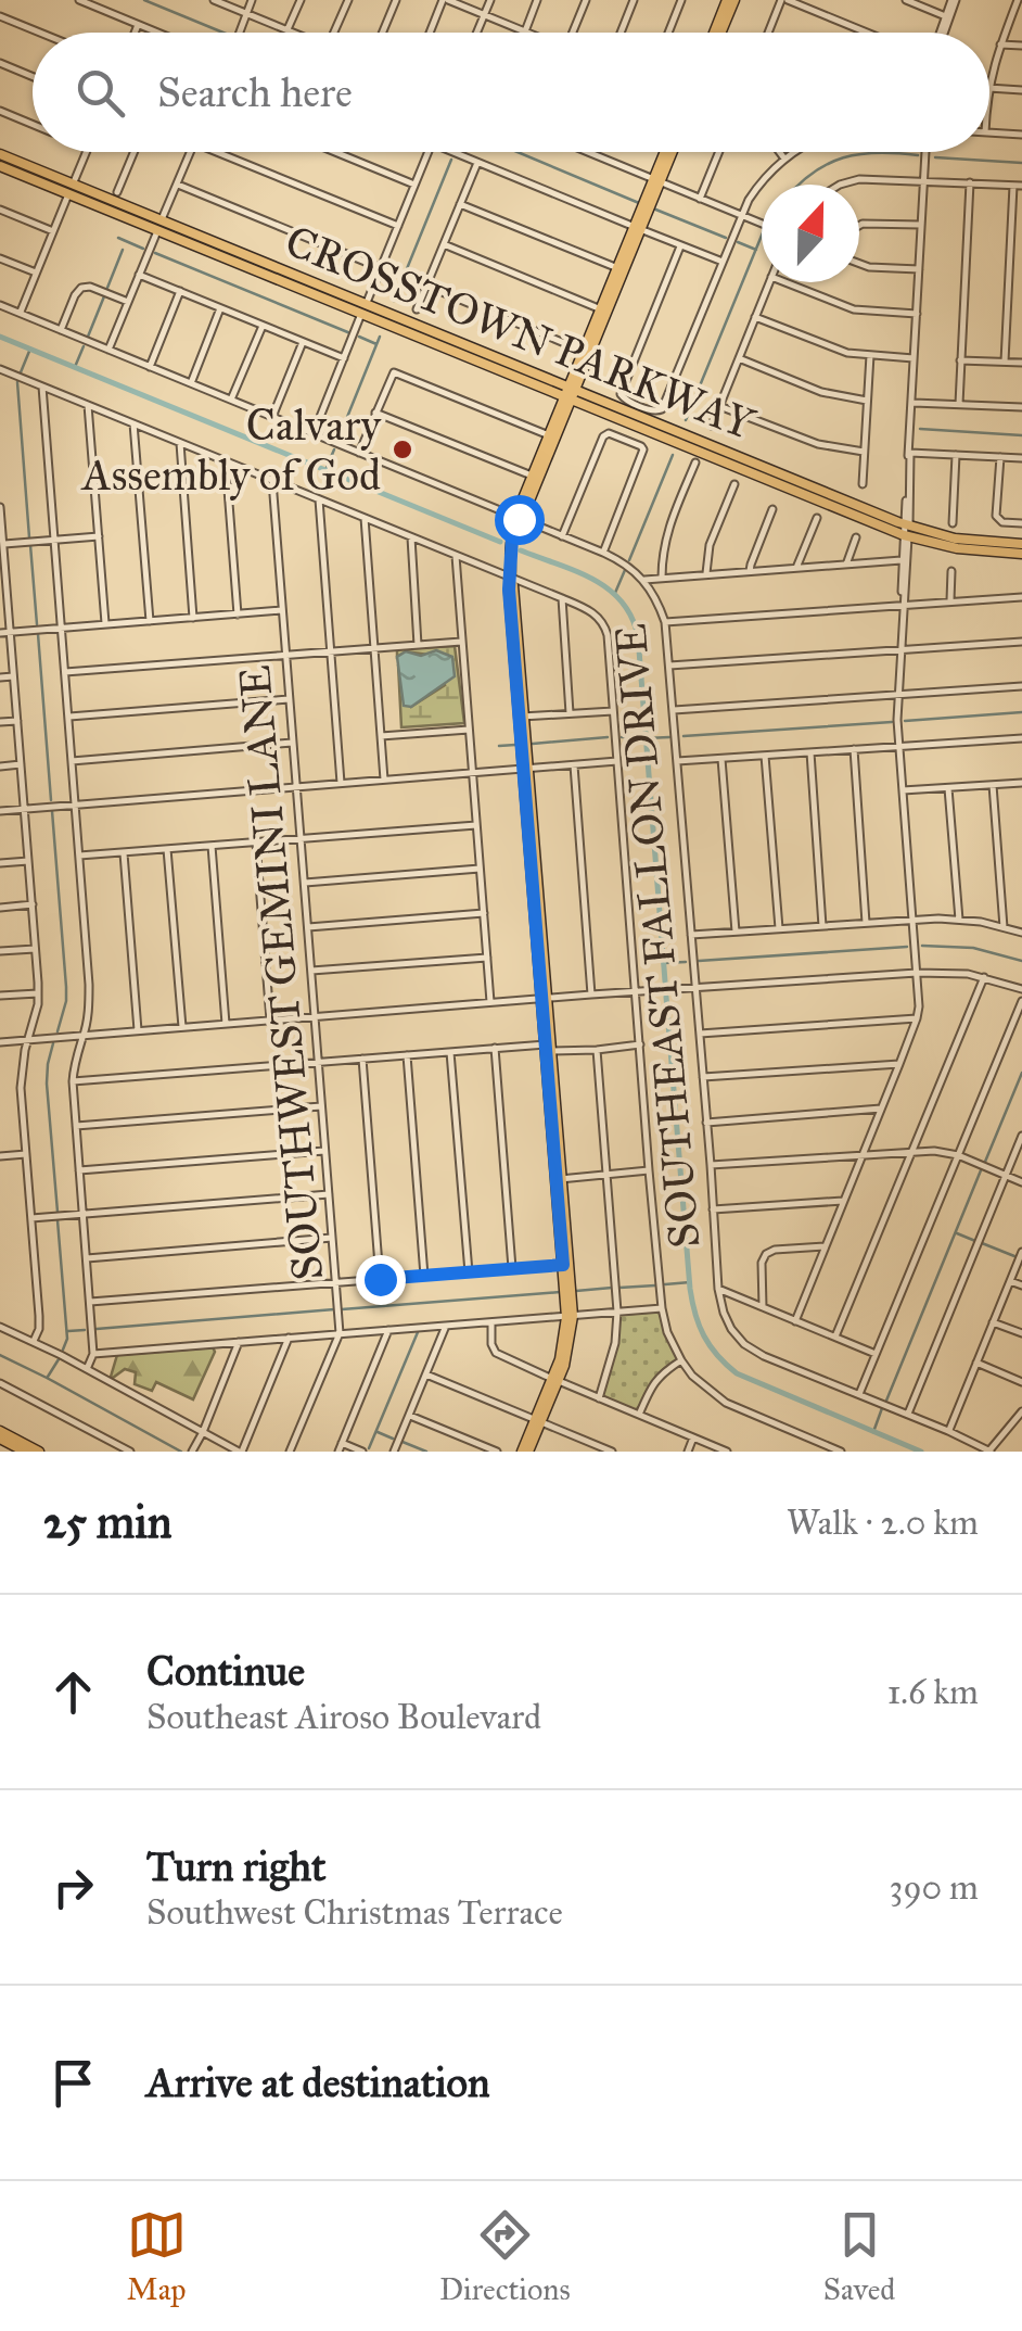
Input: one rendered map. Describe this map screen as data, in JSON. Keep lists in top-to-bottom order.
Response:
{
  "streets": {
    "main road": ["CROSSTOWN PARKWAY"],
    "street": ["SOUTHEAST FALLON DRIVE", "SOUTHWEST GEMINI LANE"]
  },
  "places": ["Calvary Assembly of God"],
  "north": "top",
  "page": {
    "search": "Search here",
    "heading": ["25 min", "Walk · 2.0 km"],
    "list": [
      ["Continue", "Southeast Airoso Boulevard", "1.6 km"],
      ["Turn right", "Southwest Christmas Terrace", "390 m"],
      "Arrive at destination"
    ],
    "nav": ["Map", "Directions", "Saved"]
  }
}
